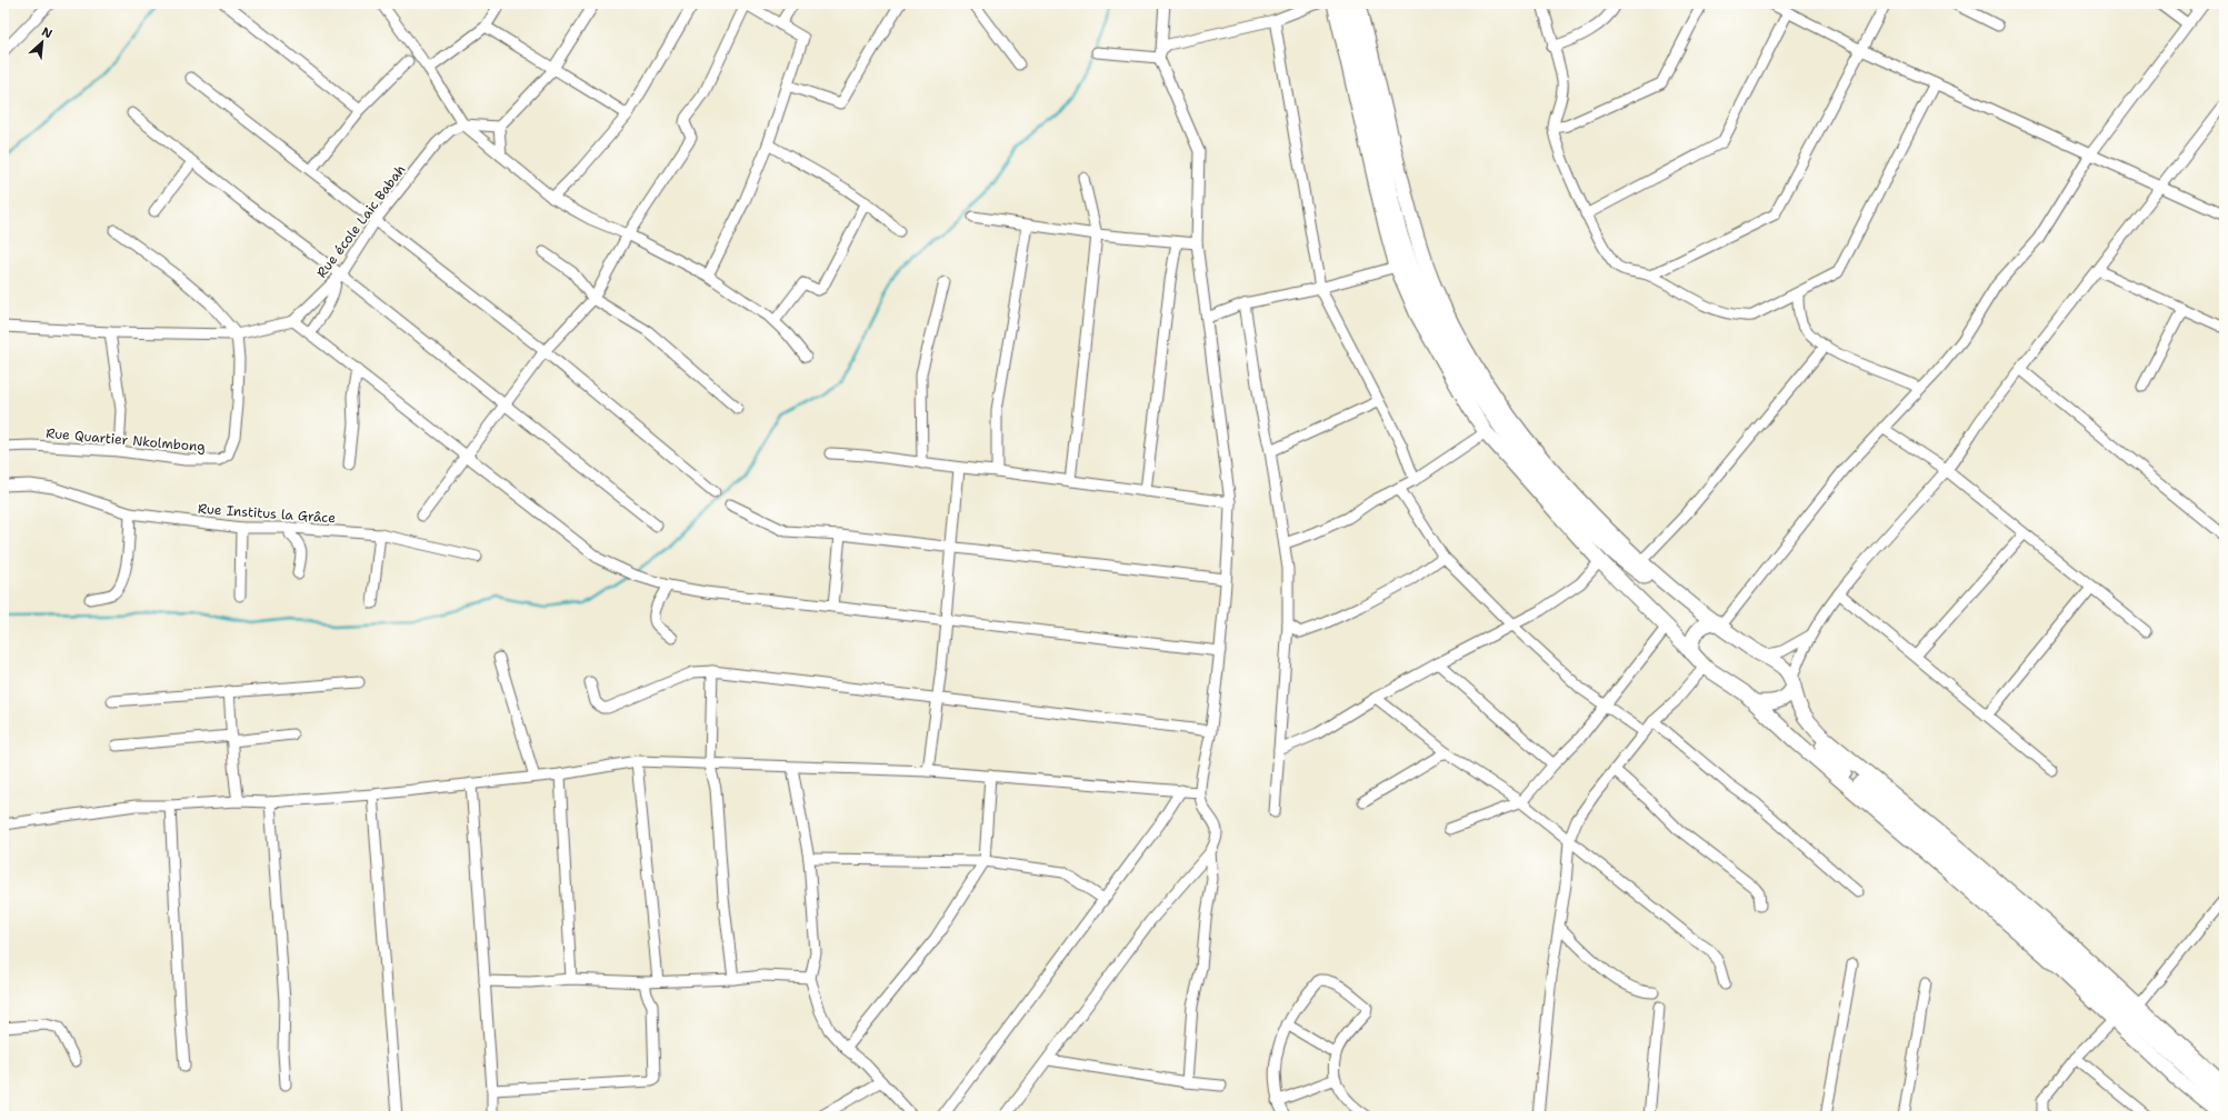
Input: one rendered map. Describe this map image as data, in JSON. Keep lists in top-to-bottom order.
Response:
{
  "streets": {
    "street": ["Rue école Laic Babah", "Rue Quartier Nkolmbong", "Rue Institus la Grâce"]
  },
  "north": "top right"
}
